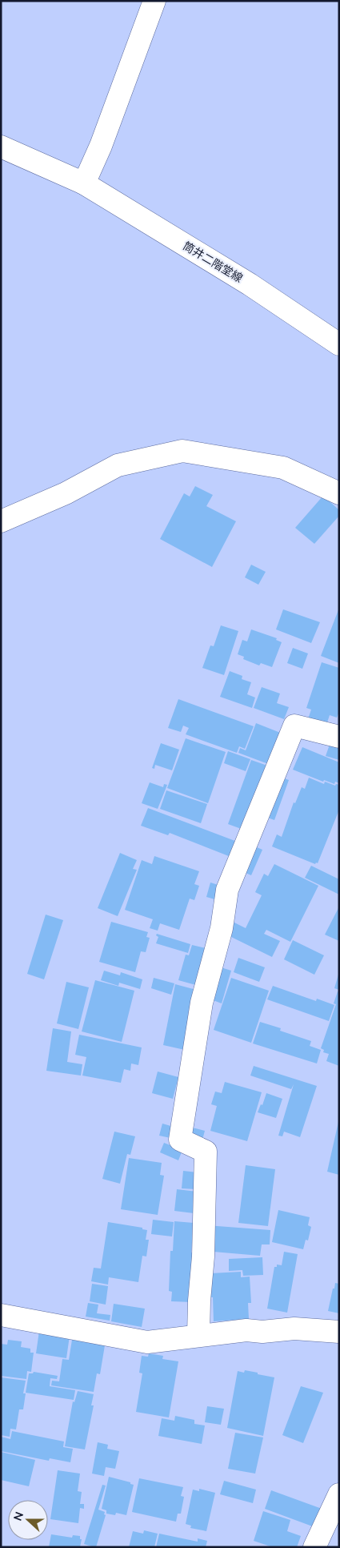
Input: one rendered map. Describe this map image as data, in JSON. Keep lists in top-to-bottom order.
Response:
{
  "streets": {
    "street": ["筒井二階堂線"]
  },
  "north": "left"
}
